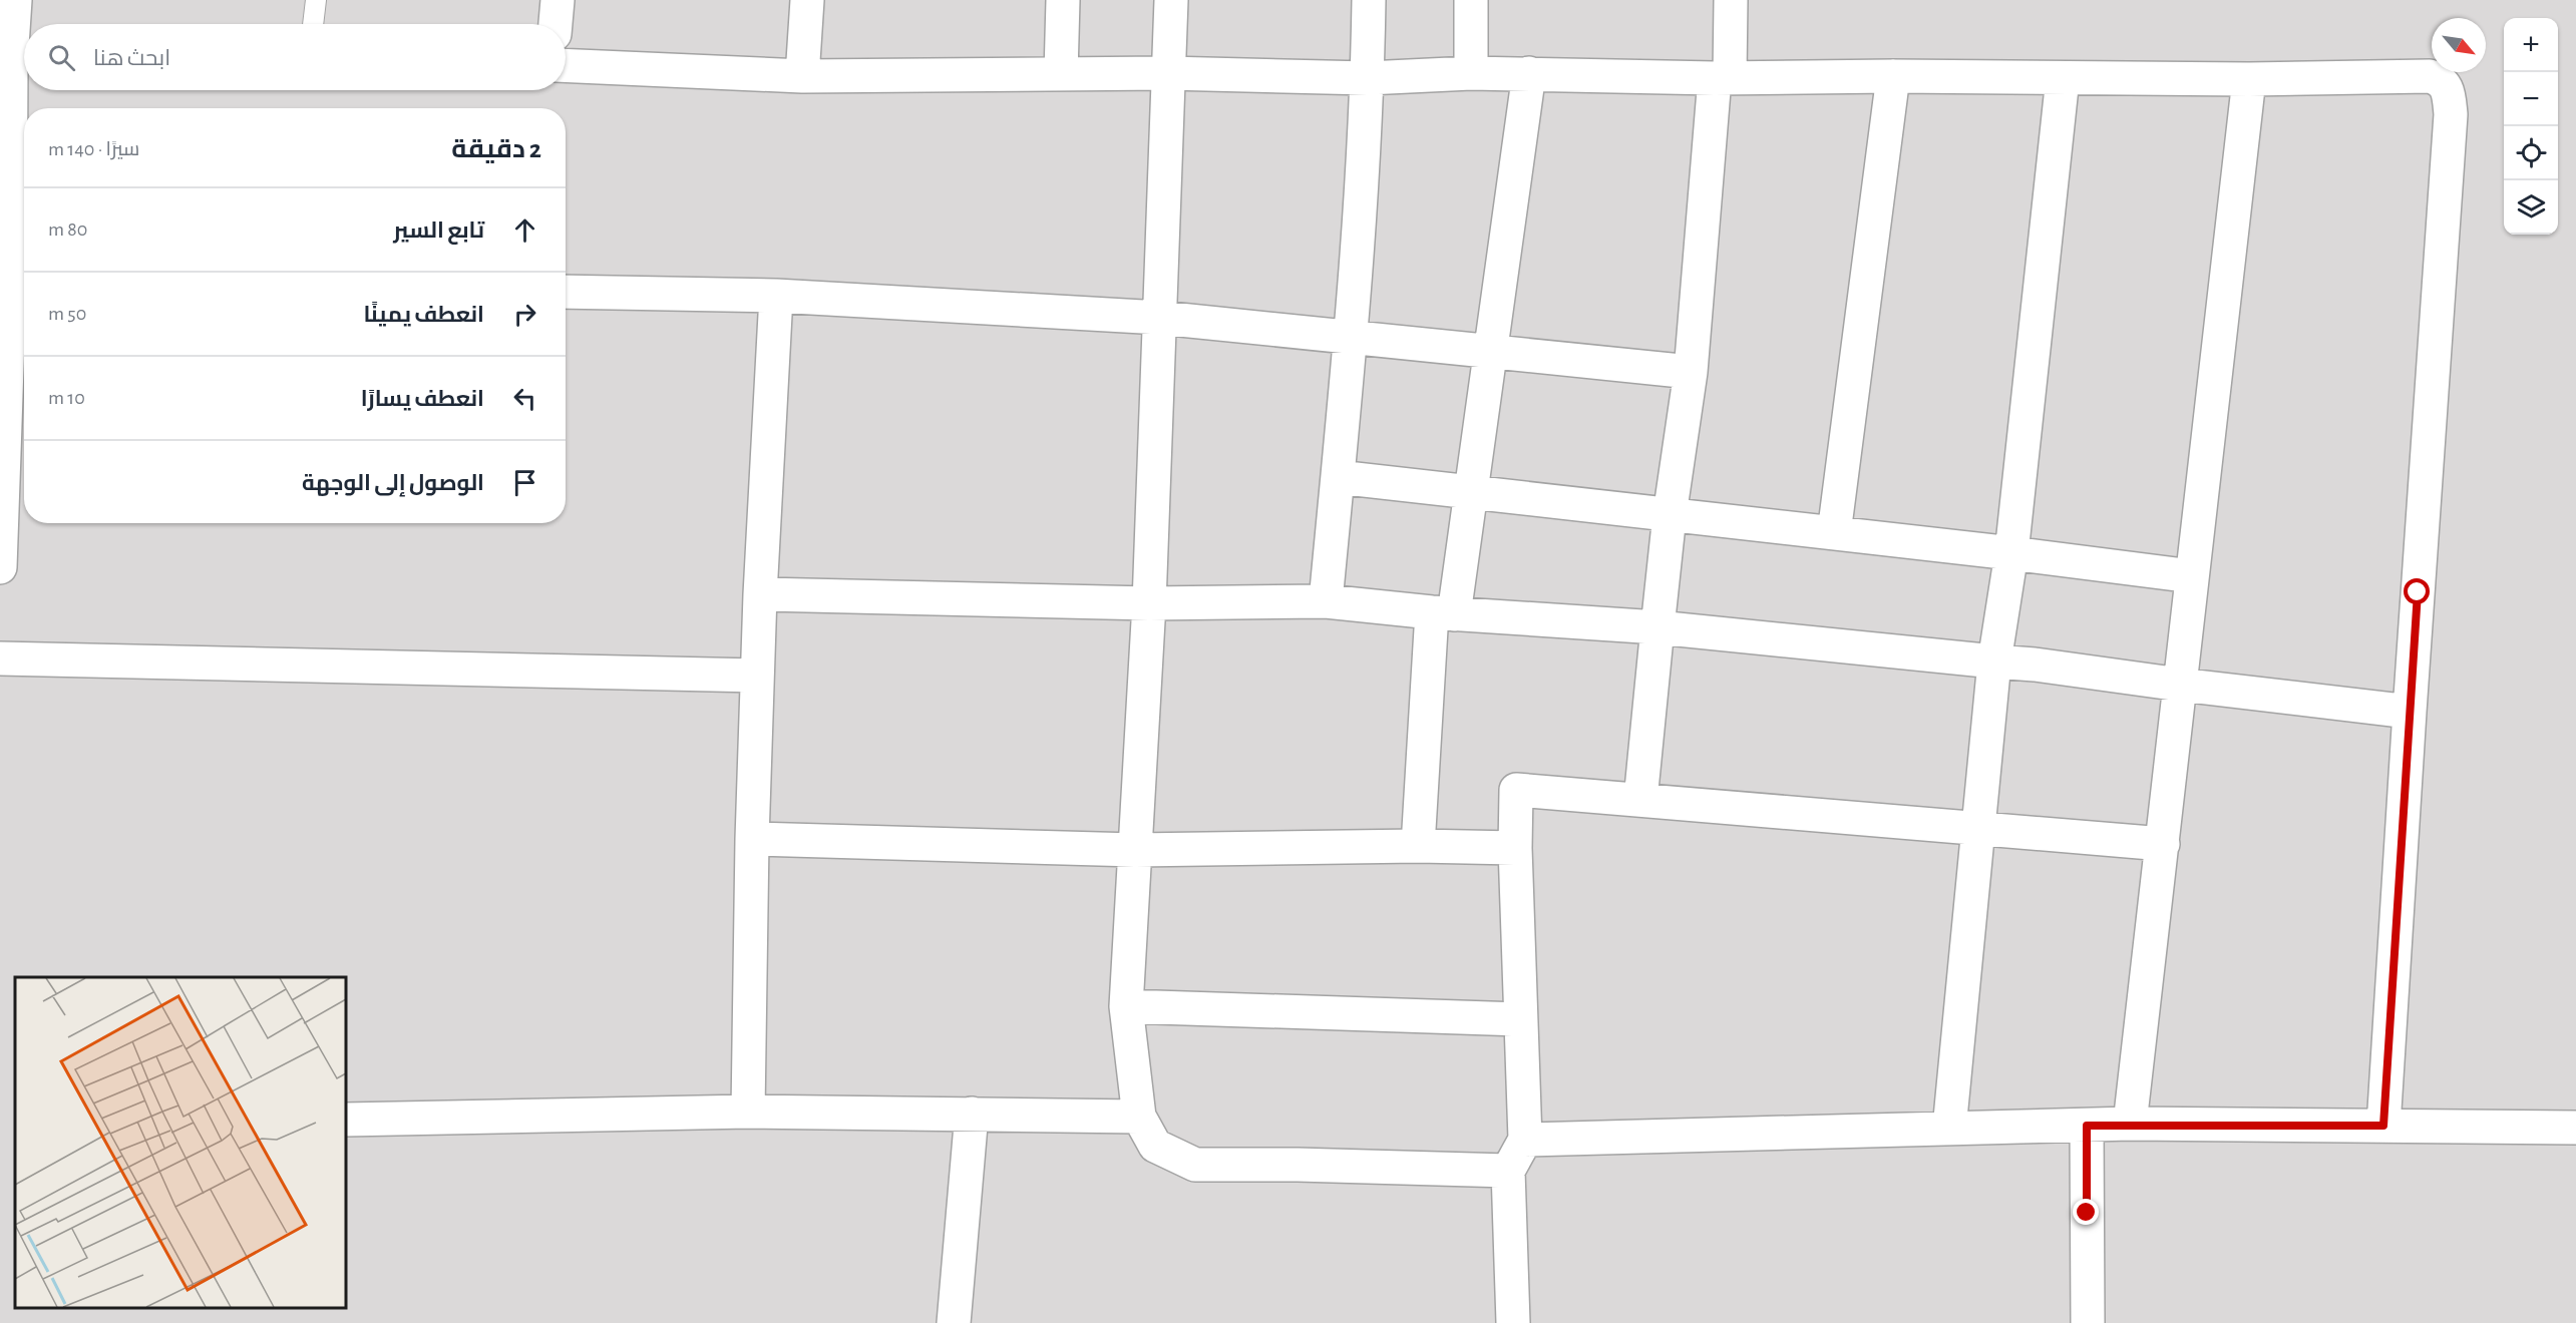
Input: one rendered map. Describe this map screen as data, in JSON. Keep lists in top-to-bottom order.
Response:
{
  "north": "bottom right",
  "page": {
    "map_buttons": ["+", "−"],
    "search": "ابحث هنا",
    "heading": ["2 دقيقة", "سيرًا · 140 m"],
    "list": [
      ["تابع السير", "80 m"],
      ["انعطف يمينًا", "50 m"],
      ["انعطف يسارًا", "10 m"],
      "الوصول إلى الوجهة"
    ]
  }
}
